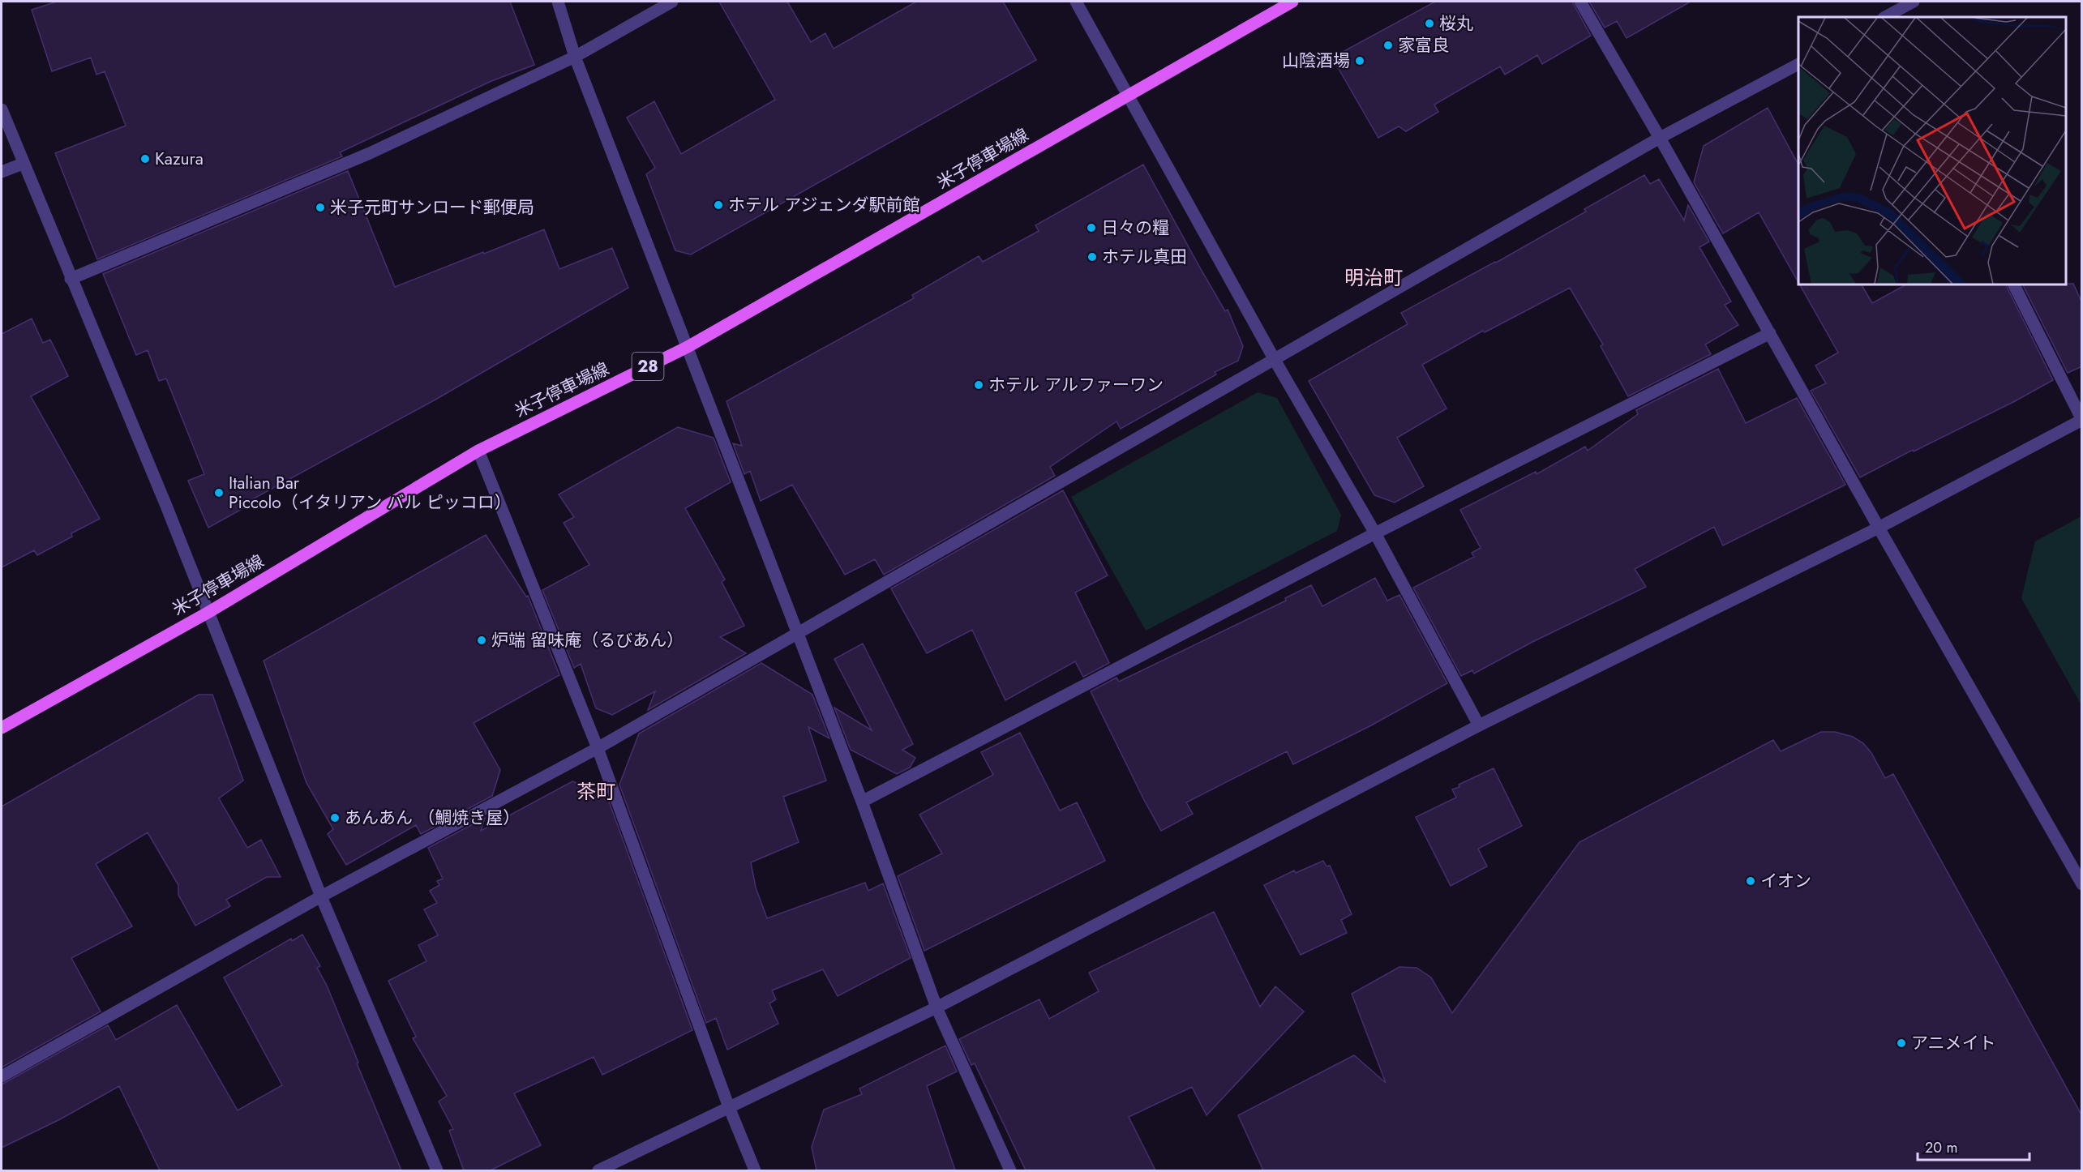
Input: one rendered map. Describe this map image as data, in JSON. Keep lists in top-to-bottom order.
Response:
{
  "streets": {
    "main road": ["米子停車場線", "28"]
  },
  "districts": ["明治町", "茶町"],
  "places": [
    "桜丸",
    "家富良",
    "山陰酒場",
    "Kazura",
    "ホテル アジェンダ駅前館",
    "米子元町サンロード郵便局",
    "日々の糧",
    "ホテル真田",
    "ホテル アルファーワン",
    "Italian Bar Piccolo（イタリアン バル ピッコロ）",
    "炉端 留味庵（るびあん）",
    "あんあん （鯛焼き屋）",
    "イオン",
    "アニメイト"
  ],
  "scale_bar": "20 m"
}
